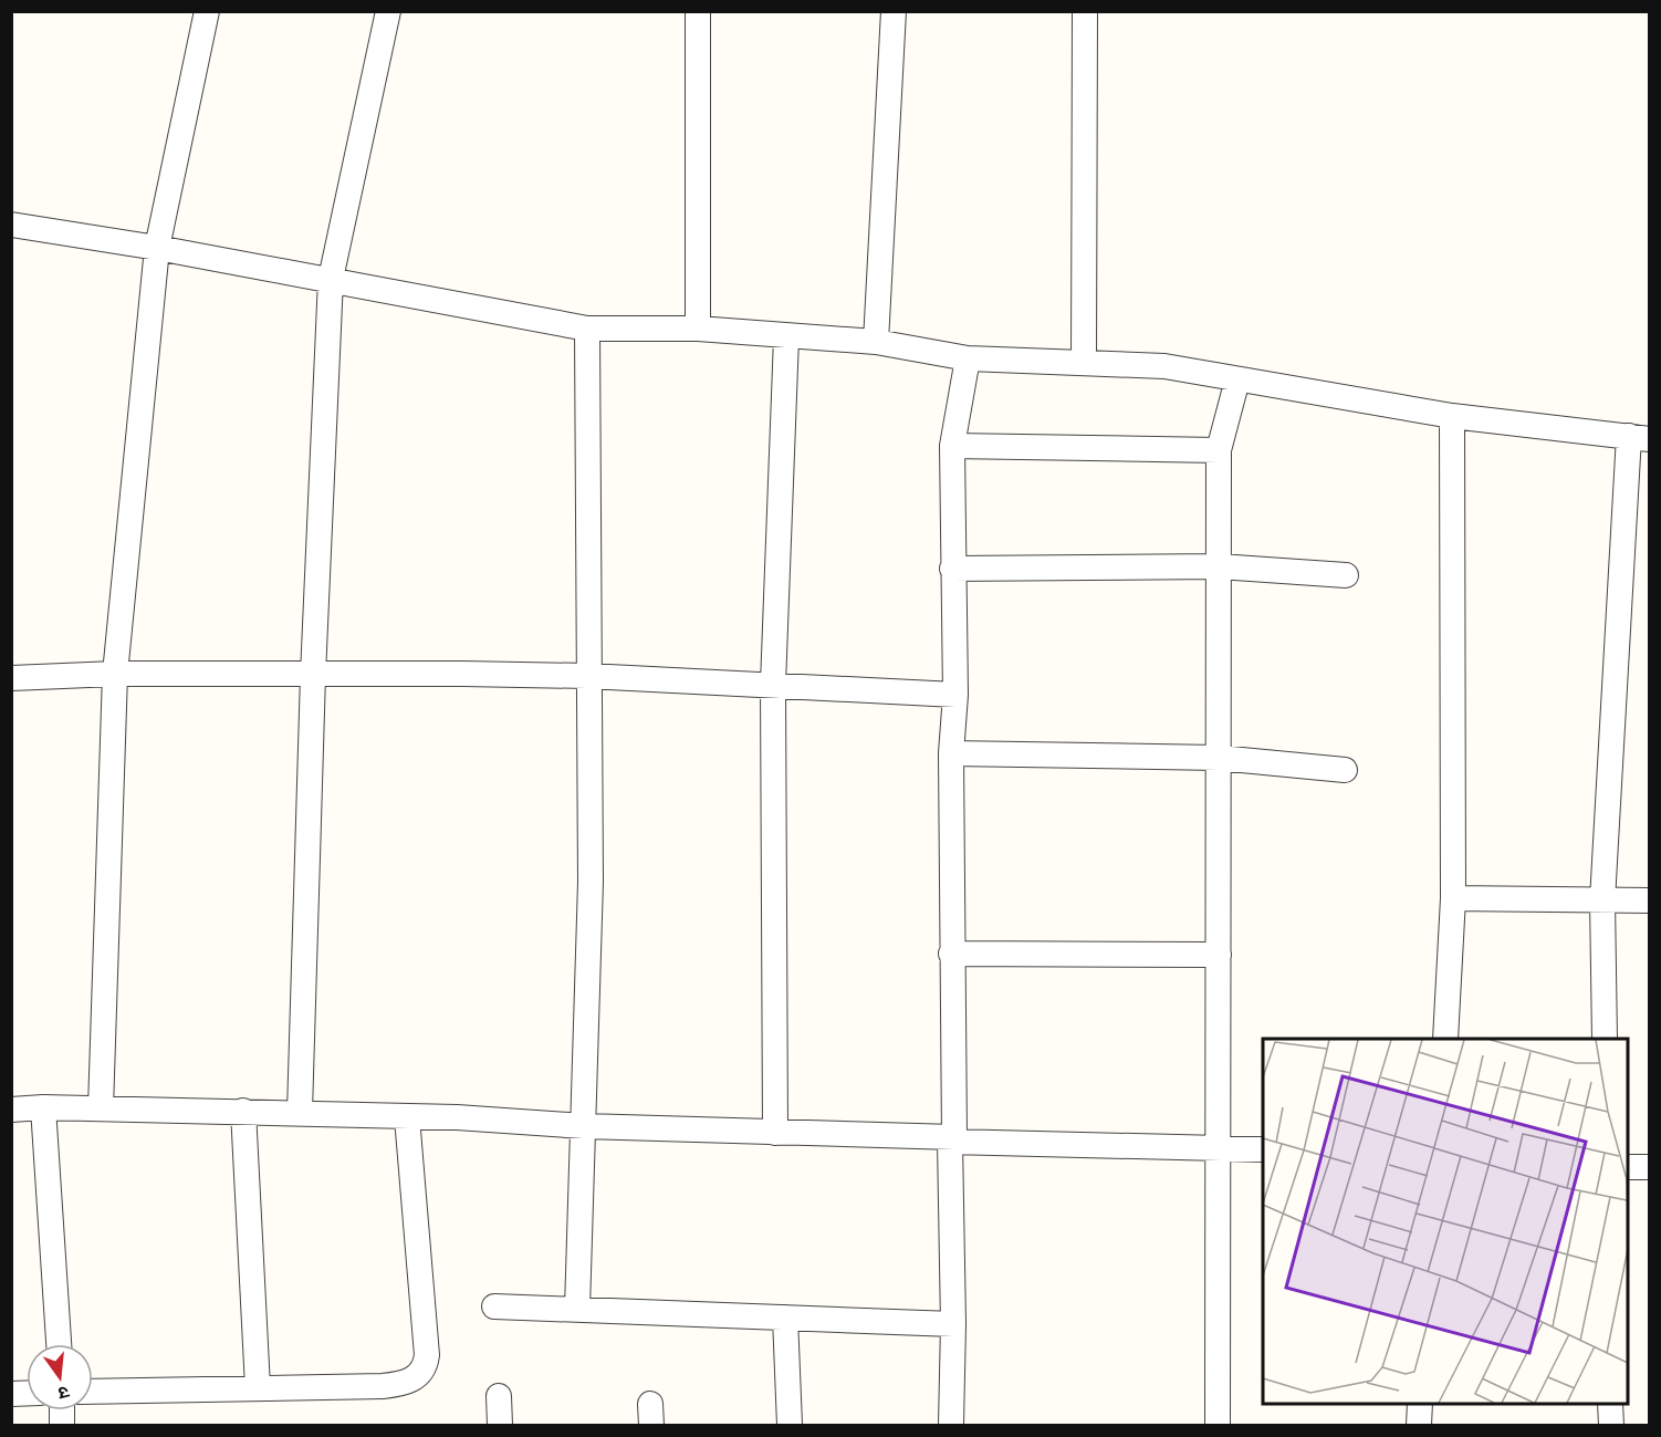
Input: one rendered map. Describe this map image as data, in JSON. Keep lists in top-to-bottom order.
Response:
{
  "north": "bottom"
}
